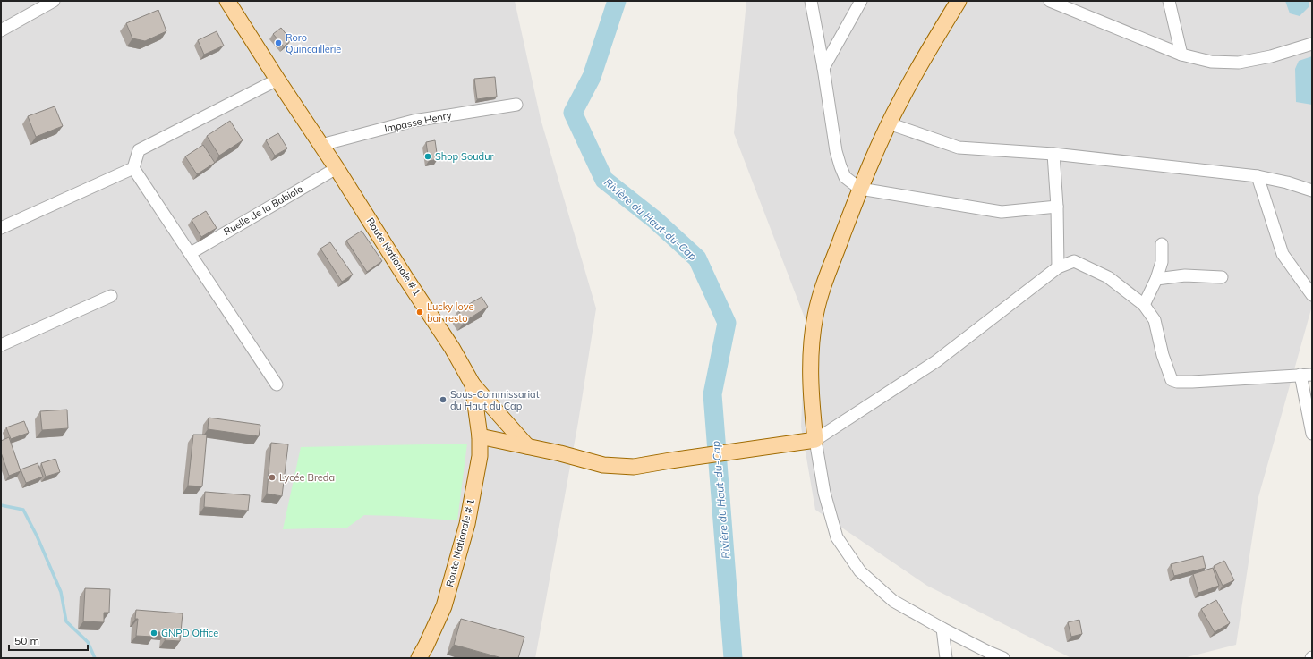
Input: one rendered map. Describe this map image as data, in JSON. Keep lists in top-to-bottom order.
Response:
{
  "streets": {
    "main road": ["Route Nationale # 1"],
    "street": ["Impasse Henry", "Ruelle de la Babiole"]
  },
  "crossings": [
    ["Impasse Henry", "Route Nationale # 1"],
    ["Ruelle de la Babiole", "Route Nationale # 1"]
  ],
  "water": ["Rivière du Haut-du-Cap"],
  "places": [
    "Roro Quincaillerie",
    "Shop Soudur",
    "Lucky love bar resto",
    "Sous-Commissariat du Haut du Cap",
    "Lycée Breda",
    "GNPD Office"
  ],
  "scale_bar": "50 m"
}
